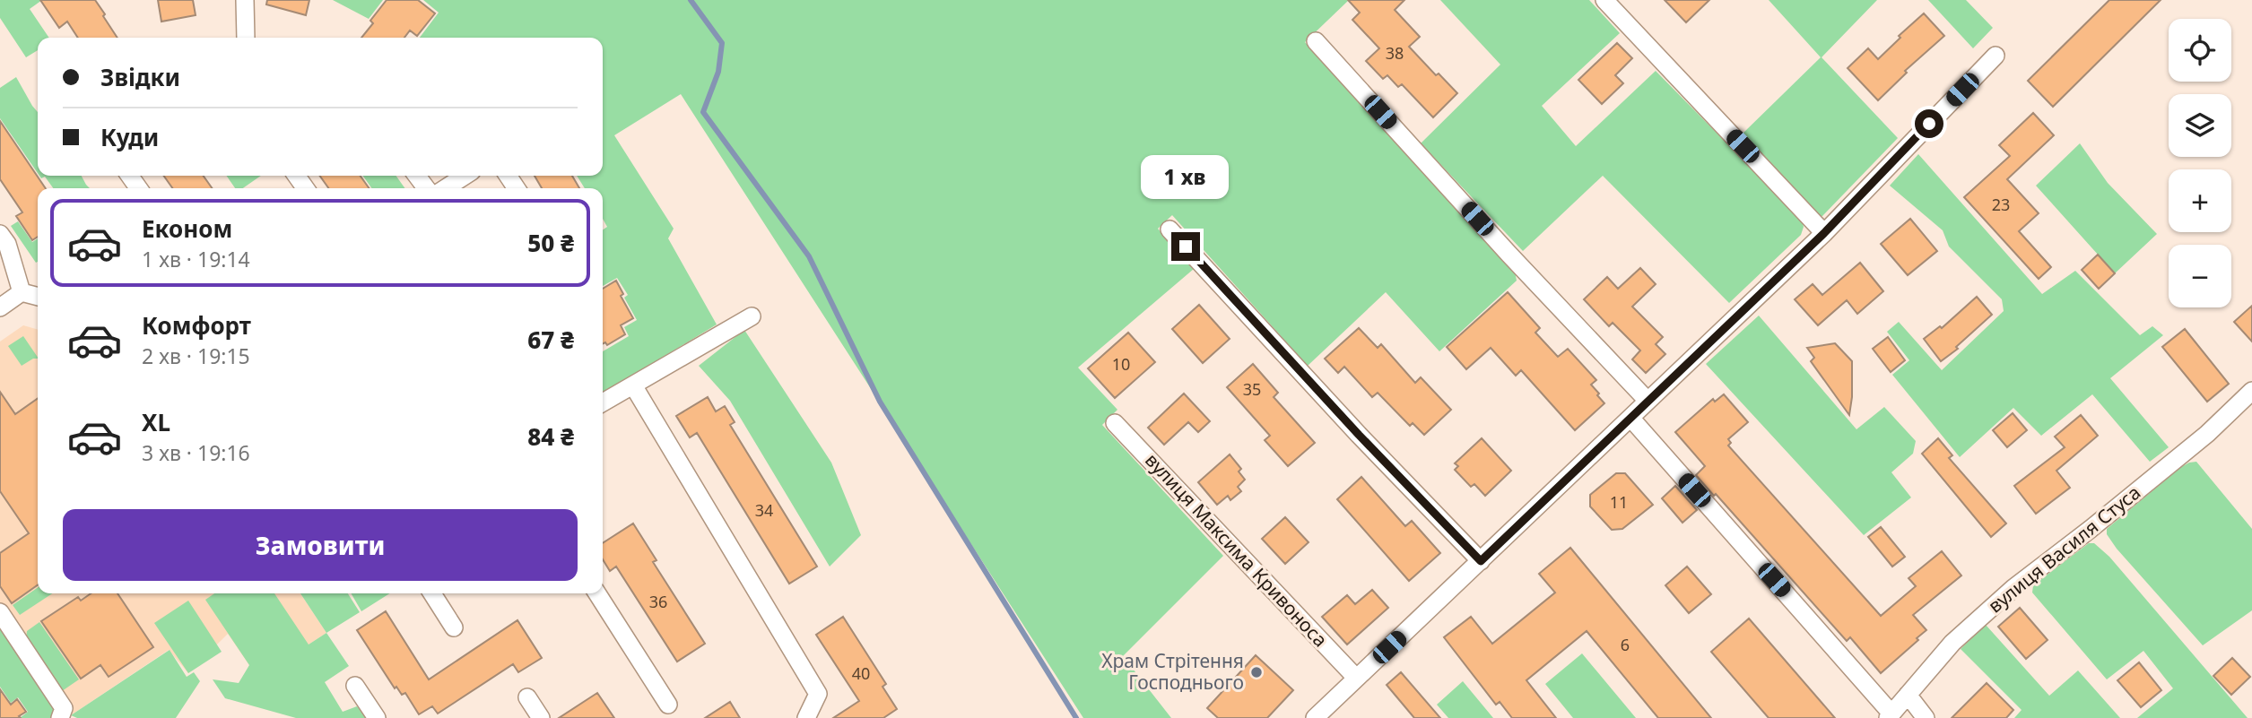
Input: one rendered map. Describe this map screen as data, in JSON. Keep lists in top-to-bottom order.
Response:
{
  "streets": {
    "street": ["вулиця Василя Стуса", "вулиця Максима Кривоноса"]
  },
  "places": ["Храм Стрітення Господнього"],
  "house_numbers": [
    "38",
    "23",
    "10",
    "35",
    "11",
    "34",
    "36",
    "6",
    "40"
  ],
  "page": {
    "map_buttons": ["+", "−"],
    "banner": ["Звідки", "Куди"],
    "bubble": "1 хв",
    "list": [
      {
        "name": "Економ",
        "note": "1 хв · 19:14",
        "value": "50 ₴"
      },
      {
        "name": "Комфорт",
        "note": "2 хв · 19:15",
        "value": "67 ₴"
      },
      {
        "name": "XL",
        "note": "3 хв · 19:16",
        "value": "84 ₴"
      }
    ],
    "buttons": "Замовити"
  }
}
